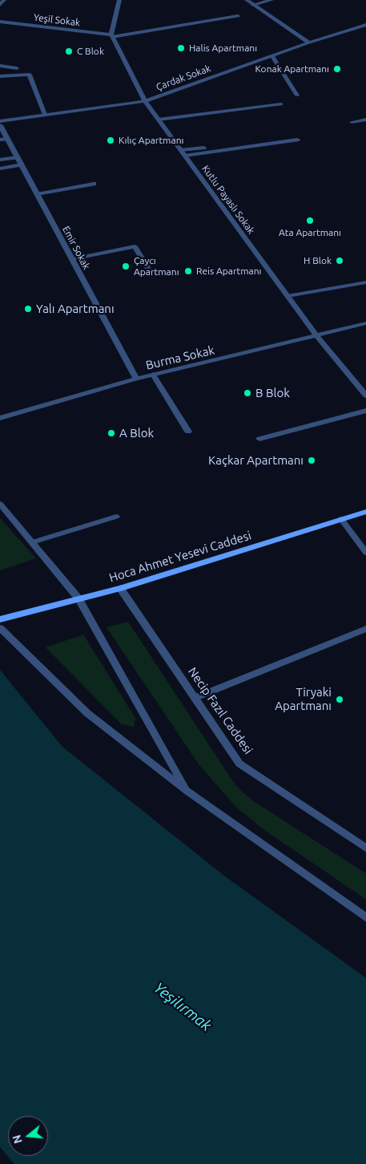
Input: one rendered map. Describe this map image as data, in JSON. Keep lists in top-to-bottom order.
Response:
{
  "streets": {
    "main road": ["Hoca Ahmet Yesevi Caddesi"],
    "street": [
      "Yeşil Sokak",
      "Çardak Sokak",
      "Kutlu Payaslı Sokak",
      "Emir Sokak",
      "Burma Sokak",
      "Necip Fazıl Caddesi"
    ]
  },
  "crossings": [
    ["Yeşil Sokak", "Kutlu Payaslı Sokak"],
    ["Çardak Sokak", "Kutlu Payaslı Sokak"],
    ["Kutlu Payaslı Sokak", "Burma Sokak"],
    ["Emir Sokak", "Burma Sokak"],
    ["Hoca Ahmet Yesevi Caddesi", "Necip Fazıl Caddesi"]
  ],
  "water": ["Yeşilırmak"],
  "places": [
    "Halis Apartmanı",
    "C Blok",
    "Konak Apartmanı",
    "Kılıç Apartmanı",
    "Ata Apartmanı",
    "H Blok",
    "Çaycı Apartmanı",
    "Reis Apartmanı",
    "Yalı Apartmanı",
    "B Blok",
    "A Blok",
    "Kaçkar Apartmanı",
    "Tiryaki Apartmanı"
  ],
  "north": "left"
}
